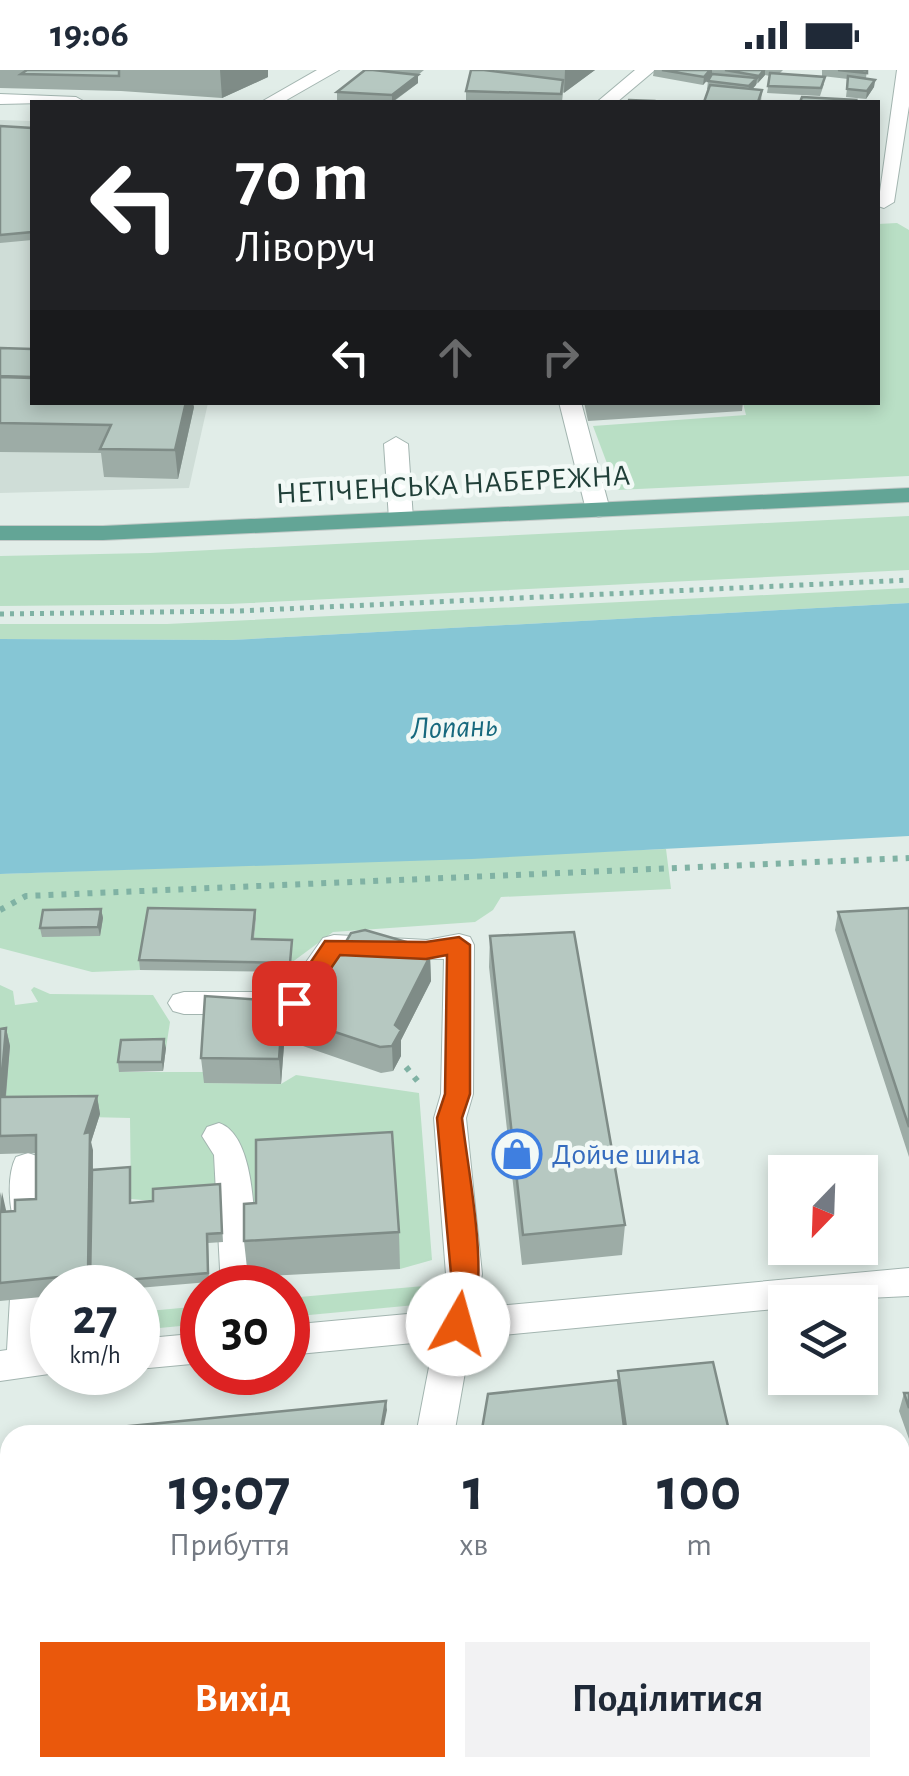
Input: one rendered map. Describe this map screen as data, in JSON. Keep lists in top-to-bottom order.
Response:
{
  "streets": {
    "main road": ["НЕТІЧЕНСЬКА НАБЕРЕЖНА"]
  },
  "water": ["Лопань"],
  "places": {
    "shop": ["Дойче шина"]
  },
  "north": "bottom left",
  "page": {
    "status": "19:06",
    "turn": ["70 m", "Ліворуч"],
    "speed": "27 km/h",
    "limit": "30",
    "eta": [
      "19:07",
      "Прибуття",
      "1",
      "хв",
      "100",
      "m"
    ],
    "buttons": ["Вихід", "Поділитися"]
  }
}
